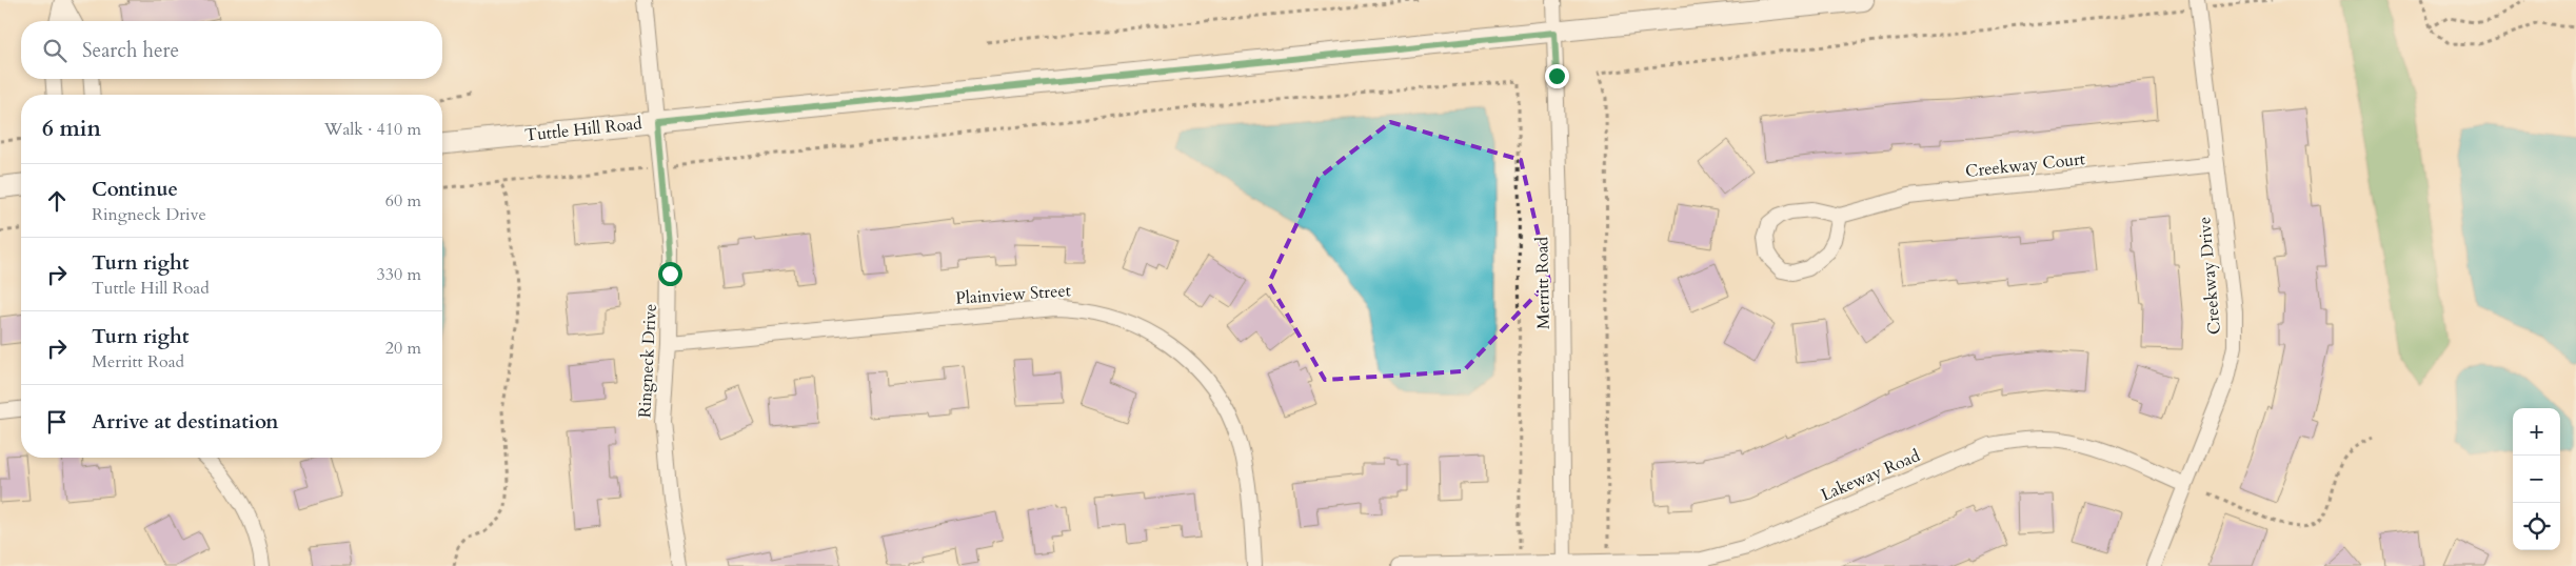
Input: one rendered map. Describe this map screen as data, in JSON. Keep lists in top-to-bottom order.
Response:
{
  "streets": {
    "main road": ["Tuttle Hill Road"],
    "street": [
      "Creekway Court",
      "Creekway Drive",
      "Merritt Road",
      "Plainview Street",
      "Ringneck Drive",
      "Lakeway Road"
    ]
  },
  "crossings": [
    ["Tuttle Hill Road", "Merritt Road"],
    ["Tuttle Hill Road", "Ringneck Drive"],
    ["Creekway Court", "Creekway Drive"],
    ["Creekway Drive", "Lakeway Road"],
    ["Merritt Road", "Lakeway Road"],
    ["Plainview Street", "Ringneck Drive"]
  ],
  "page": {
    "search": "Search here",
    "heading": ["6 min", "Walk · 410 m"],
    "list": [
      ["Continue", "Ringneck Drive", "60 m"],
      ["Turn right", "Tuttle Hill Road", "330 m"],
      ["Turn right", "Merritt Road", "20 m"],
      "Arrive at destination"
    ],
    "map_buttons": ["+", "−"]
  }
}
